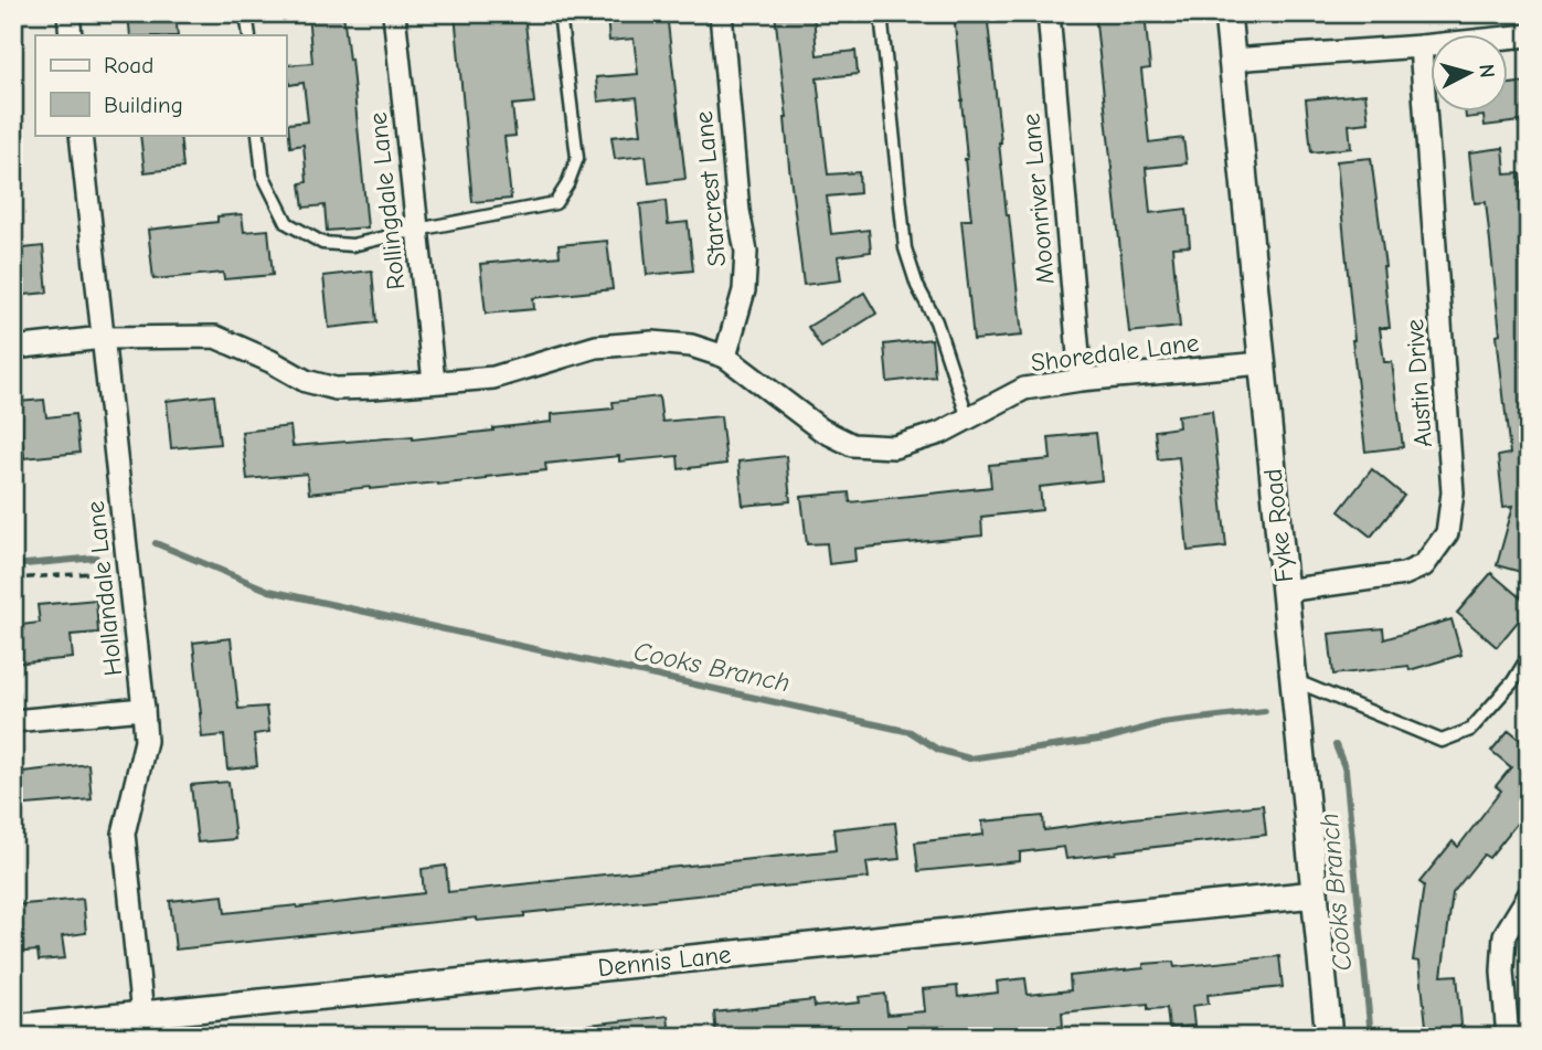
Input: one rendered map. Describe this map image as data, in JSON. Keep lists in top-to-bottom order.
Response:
{
  "streets": {
    "street": [
      "Starcrest Lane",
      "Moonriver Lane",
      "Rollingdale Lane",
      "Shoredale Lane",
      "Austin Drive",
      "Fyke Road",
      "Hollandale Lane",
      "Dennis Lane"
    ]
  },
  "crossings": [
    ["Starcrest Lane", "Shoredale Lane"],
    ["Moonriver Lane", "Shoredale Lane"],
    ["Rollingdale Lane", "Shoredale Lane"],
    ["Shoredale Lane", "Fyke Road"],
    ["Shoredale Lane", "Hollandale Lane"],
    ["Austin Drive", "Fyke Road"],
    ["Fyke Road", "Dennis Lane"],
    ["Hollandale Lane", "Dennis Lane"]
  ],
  "water": ["Cooks Branch"],
  "legend": ["Road", "Building"],
  "north": "right"
}
